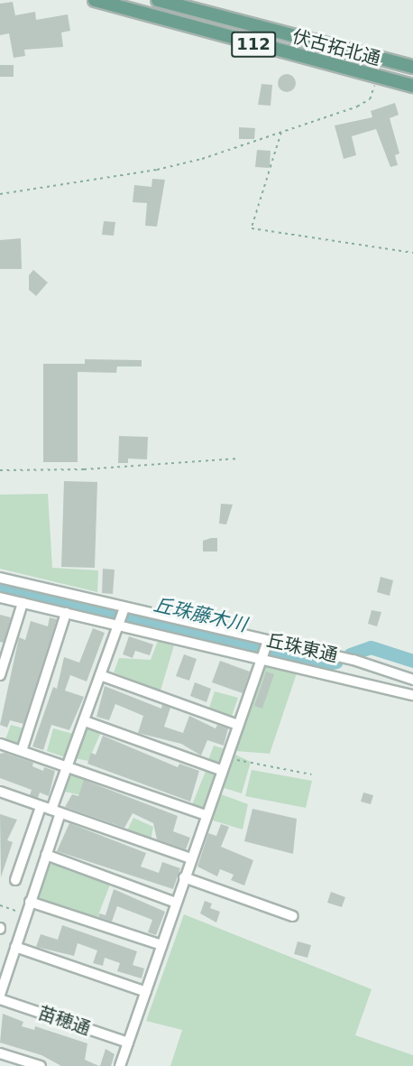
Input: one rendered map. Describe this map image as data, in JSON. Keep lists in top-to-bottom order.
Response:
{
  "streets": {
    "main road": ["112", "伏古拓北通"],
    "street": ["丘珠東通", "苗穂通"]
  },
  "water": ["丘珠藤木川"]
}
